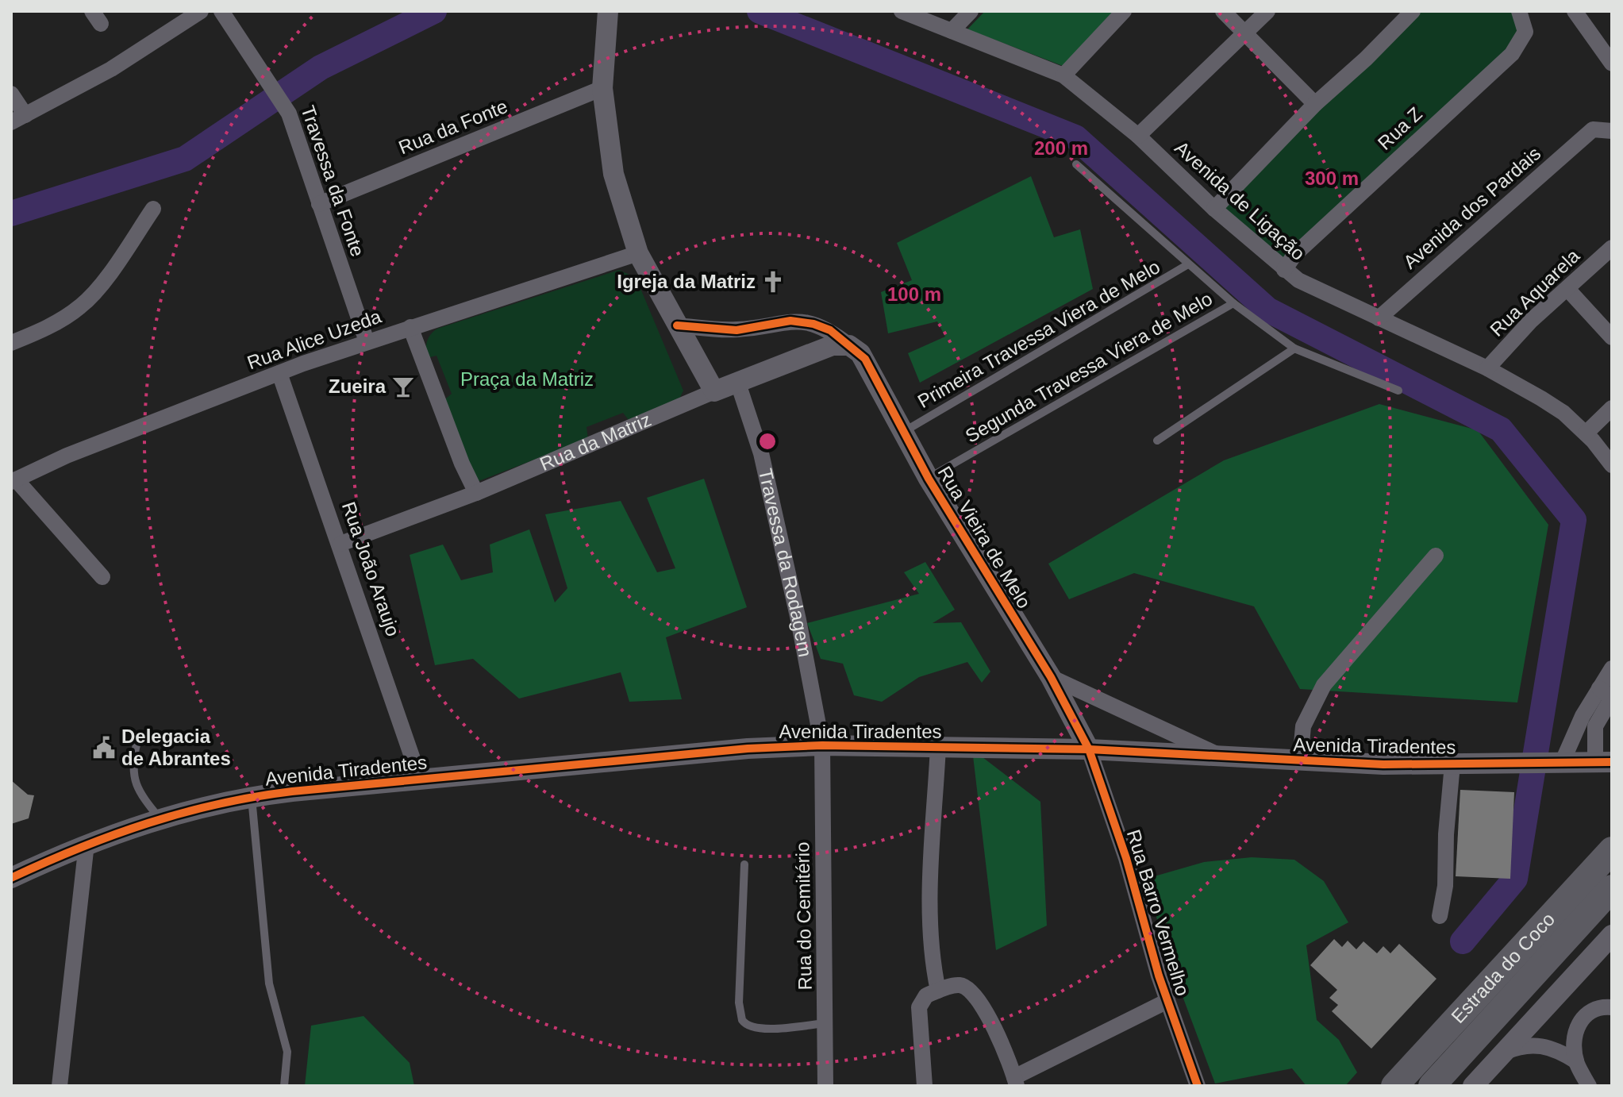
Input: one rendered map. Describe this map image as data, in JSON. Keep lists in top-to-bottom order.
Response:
{
  "streets": {
    "highway": ["Estrada do Coco"],
    "street": [
      "Rua da Fonte",
      "Rua Z",
      "Travessa da Fonte",
      "Avenida de Ligação",
      "Avenida dos Pardais",
      "Rua Aquarela",
      "Rua Alice Uzeda",
      "Rua da Matriz",
      "Rua Vieira de Melo",
      "Travessa da Rodagem",
      "Rua João Araujo",
      "Avenida Tiradentes",
      "Rua Barro Vermelho",
      "Rua do Cemitério"
    ],
    "lane": ["Primeira Travessa Viera de Melo", "Segunda Travessa Viera de Melo"]
  },
  "crossings": [
    ["Rua da Fonte", "Travessa da Fonte"],
    ["Rua Z", "Avenida de Ligação"],
    ["Travessa da Fonte", "Rua Alice Uzeda"],
    ["Avenida de Ligação", "Avenida dos Pardais"],
    ["Avenida de Ligação", "Rua Aquarela"],
    ["Primeira Travessa Viera de Melo", "Rua Vieira de Melo"],
    ["Rua Alice Uzeda", "Rua João Araujo"],
    ["Segunda Travessa Viera de Melo", "Rua Vieira de Melo"],
    ["Rua da Matriz", "Rua Vieira de Melo"],
    ["Rua da Matriz", "Travessa da Rodagem"],
    ["Rua da Matriz", "Rua João Araujo"],
    ["Rua Vieira de Melo", "Avenida Tiradentes"],
    ["Rua Vieira de Melo", "Rua Barro Vermelho"],
    ["Travessa da Rodagem", "Avenida Tiradentes"],
    ["Travessa da Rodagem", "Rua do Cemitério"],
    ["Rua João Araujo", "Avenida Tiradentes"],
    ["Avenida Tiradentes", "Rua Barro Vermelho"],
    ["Avenida Tiradentes", "Rua do Cemitério"]
  ],
  "parks": ["Praça da Matriz"],
  "places": {
    "church": ["Igreja da Matriz"],
    "bar": ["Zueira"],
    "public building": ["Delegacia de Abrantes"]
  },
  "rings": ["200 m", "300 m", "100 m"]
}
